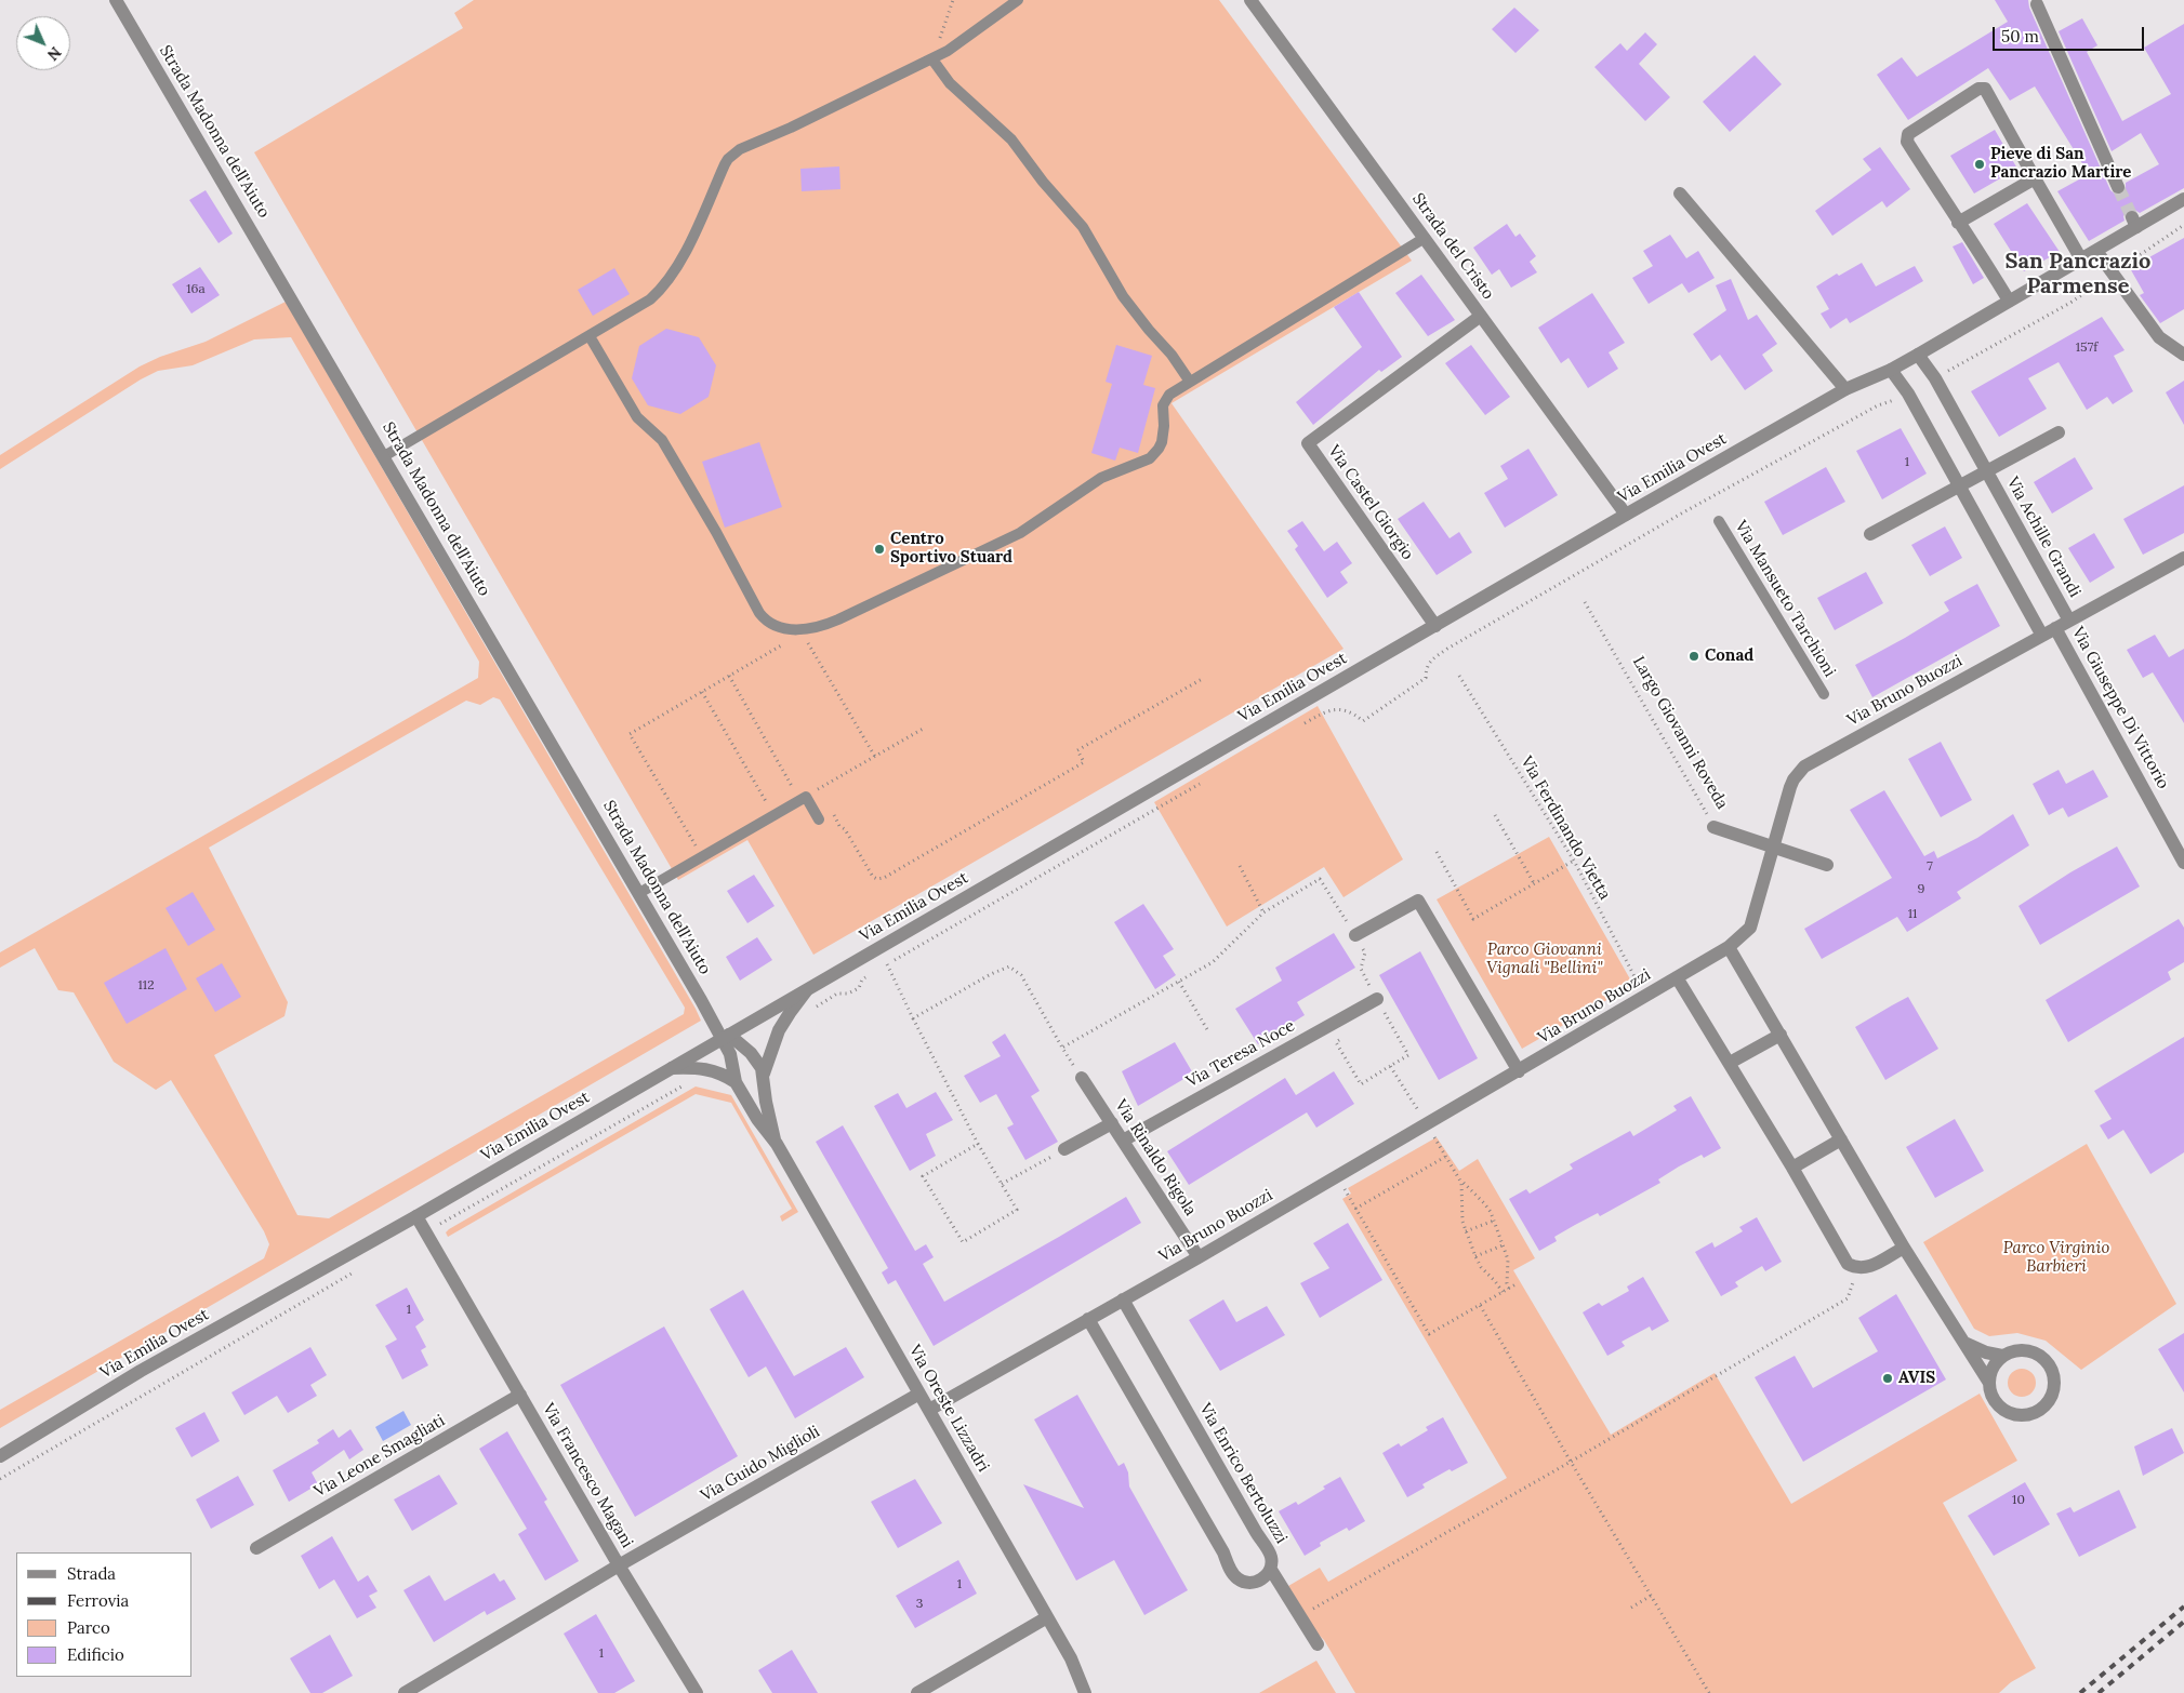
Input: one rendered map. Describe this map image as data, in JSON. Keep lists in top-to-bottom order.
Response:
{
  "streets": {
    "street": [
      "Strada Madonna dell'Aiuto",
      "Strada del Cristo",
      "Via Emilia Ovest",
      "Via Castel Giorgio",
      "Via Achille Grandi",
      "Via Bruno Buozzi",
      "Via Giuseppe Di Vittorio",
      "Largo Giovanni Roveda",
      "Via Teresa Noce",
      "Via Rinaldo Rigola",
      "Via Oreste Lizzadri",
      "Via Leone Smagliati",
      "Via Guido Miglioli",
      "Via Enrico Bertoluzzi",
      "Via Francesco Magani"
    ],
    "lane": ["Via Mansueto Tarchioni"],
    "path": ["Via Ferdinando Vietta"]
  },
  "crossings": [
    ["Strada Madonna dell'Aiuto", "Via Emilia Ovest"],
    ["Strada Madonna dell'Aiuto", "Via Oreste Lizzadri"],
    ["Strada del Cristo", "Via Emilia Ovest"],
    ["Strada del Cristo", "Via Castel Giorgio"],
    ["Via Emilia Ovest", "Via Castel Giorgio"],
    ["Via Emilia Ovest", "Via Achille Grandi"],
    ["Via Emilia Ovest", "Via Oreste Lizzadri"],
    ["Via Emilia Ovest", "Via Francesco Magani"],
    ["Via Achille Grandi", "Via Bruno Buozzi"],
    ["Via Bruno Buozzi", "Via Giuseppe Di Vittorio"],
    ["Via Bruno Buozzi", "Largo Giovanni Roveda"],
    ["Via Bruno Buozzi", "Via Ferdinando Vietta"],
    ["Via Bruno Buozzi", "Via Rinaldo Rigola"],
    ["Via Bruno Buozzi", "Via Oreste Lizzadri"],
    ["Via Bruno Buozzi", "Via Enrico Bertoluzzi"],
    ["Via Teresa Noce", "Via Rinaldo Rigola"],
    ["Via Oreste Lizzadri", "Via Guido Miglioli"],
    ["Via Leone Smagliati", "Via Francesco Magani"],
    ["Via Guido Miglioli", "Via Francesco Magani"]
  ],
  "districts": ["San Pancrazio Parmense"],
  "parks": ["Parco Giovanni Vignali \"Bellini\"", "Parco Virginio Barbieri"],
  "places": [
    "Pieve di San Pancrazio Martire",
    "Centro Sportivo Stuard",
    "Conad",
    "AVIS"
  ],
  "house_numbers": [
    "16a",
    "157f",
    "1",
    "7",
    "9",
    "11",
    "112",
    "1",
    "10",
    "1",
    "3",
    "1"
  ],
  "legend": [
    "Strada",
    "Ferrovia",
    "Parco",
    "Edificio"
  ],
  "scale_bar": "50 m",
  "north": "bottom right"
}
